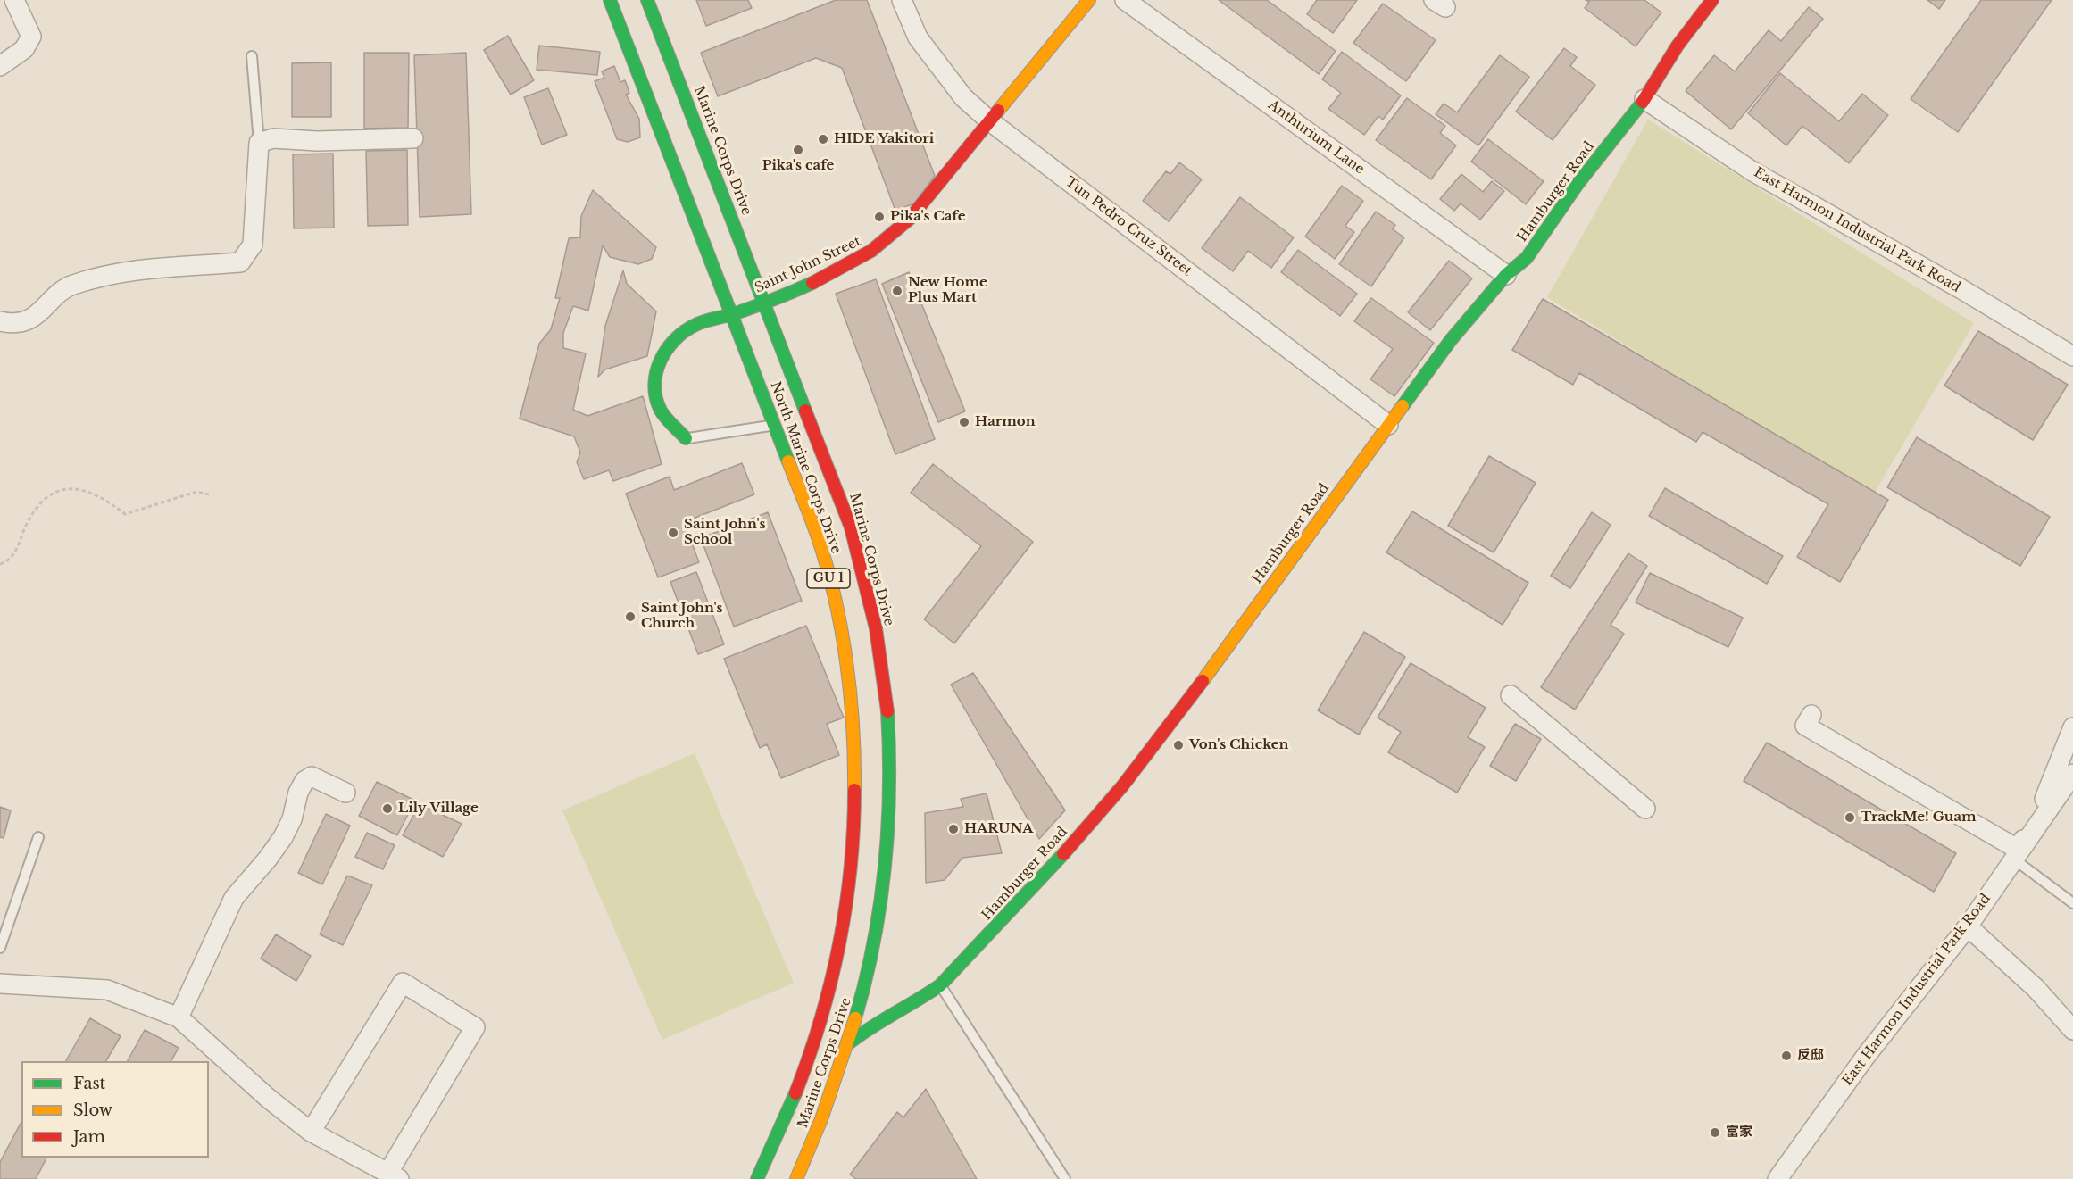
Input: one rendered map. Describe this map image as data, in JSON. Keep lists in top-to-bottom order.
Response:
{
  "streets": {
    "main road": [
      "Marine Corps Drive",
      "Hamburger Road",
      "Saint John Street",
      "North Marine Corps Drive",
      "GU 1"
    ],
    "street": ["Anthurium Lane", "Tun Pedro Cruz Street", "East Harmon Industrial Park Road"]
  },
  "crossings": [
    ["Anthurium Lane", "Hamburger Road"],
    ["Marine Corps Drive", "Hamburger Road"],
    ["Marine Corps Drive", "Saint John Street"],
    ["Hamburger Road", "Tun Pedro Cruz Street"],
    ["Hamburger Road", "East Harmon Industrial Park Road"],
    ["Tun Pedro Cruz Street", "Saint John Street"],
    ["Saint John Street", "North Marine Corps Drive"]
  ],
  "places": [
    "HIDE Yakitori",
    "Pika's cafe",
    "Pika's Cafe",
    "New Home Plus Mart",
    "Harmon",
    "Saint John's School",
    "Saint John's Church",
    "Von's Chicken",
    "Lily Village",
    "TrackMe! Guam",
    "HARUNA",
    "反邸",
    "富家"
  ],
  "legend": ["Fast", "Slow", "Jam"]
}
